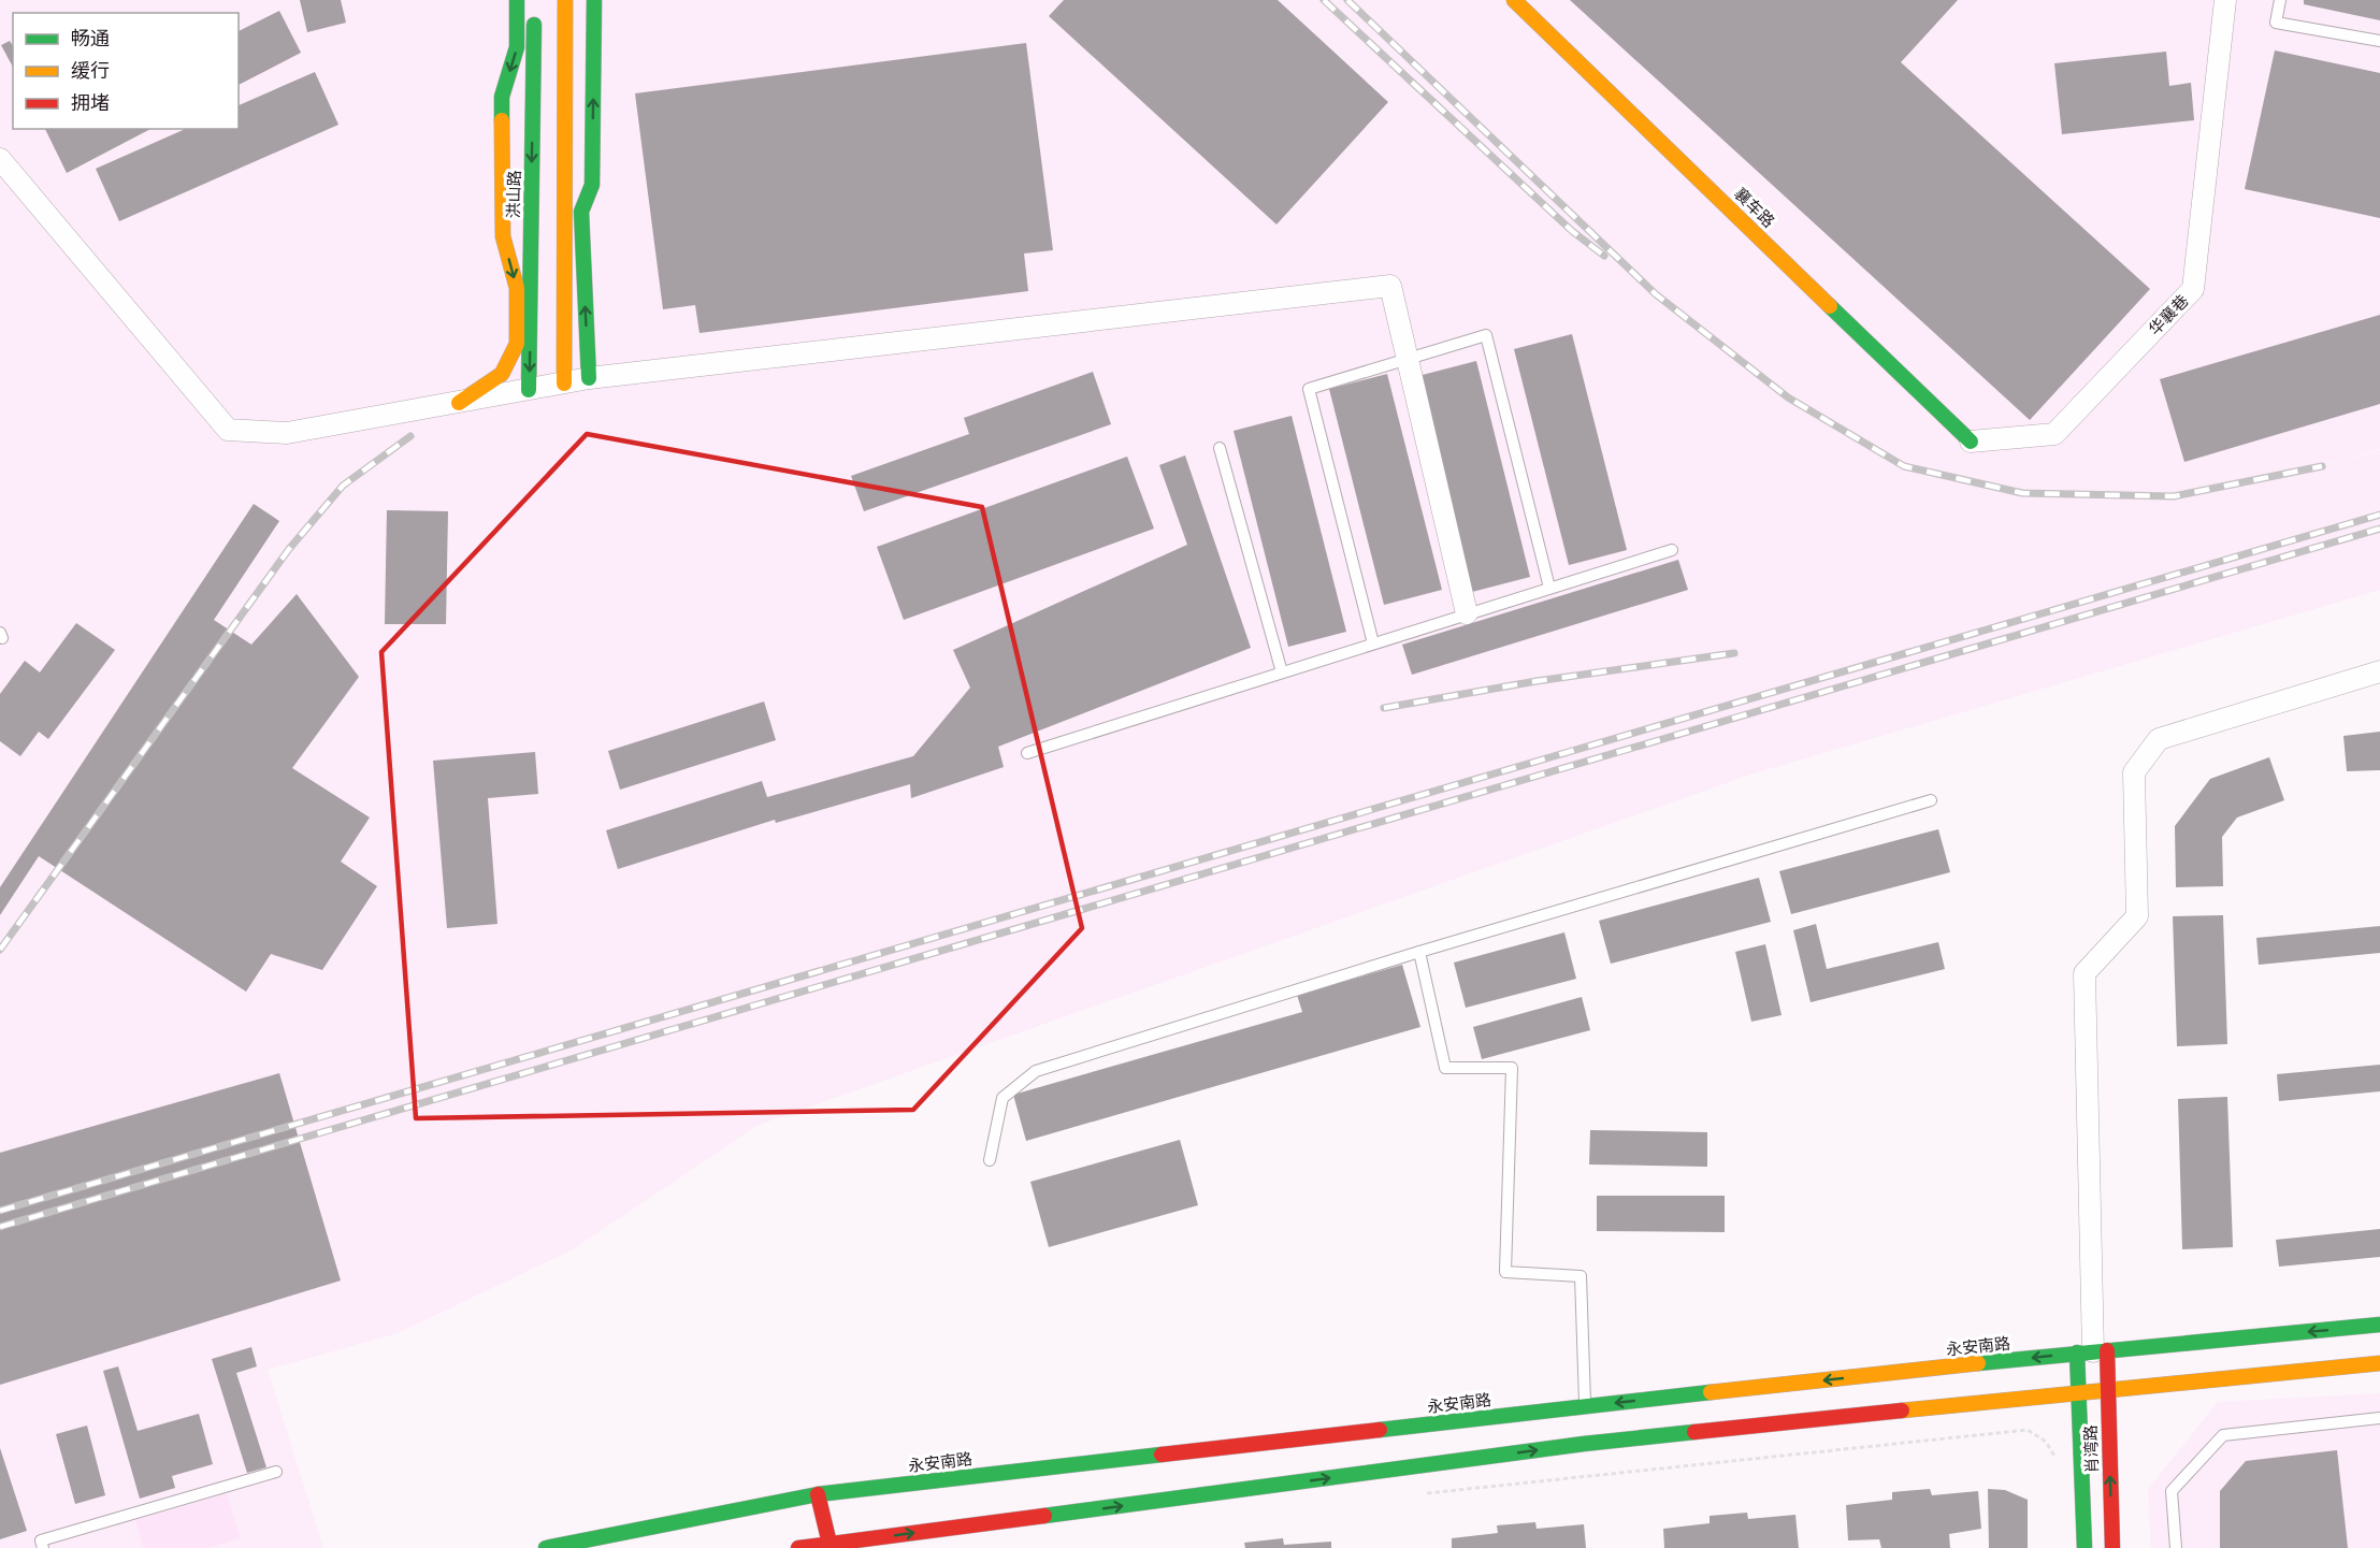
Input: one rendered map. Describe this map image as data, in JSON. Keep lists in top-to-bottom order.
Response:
{
  "streets": {
    "main road": [
      "洪山路",
      "襄车路",
      "永安南路",
      "肖湾路"
    ],
    "street": ["华襄巷"]
  },
  "crossings": [
    ["襄车路", "华襄巷"],
    ["永安南路", "肖湾路"]
  ],
  "legend": ["畅通", "缓行", "拥堵"]
}
